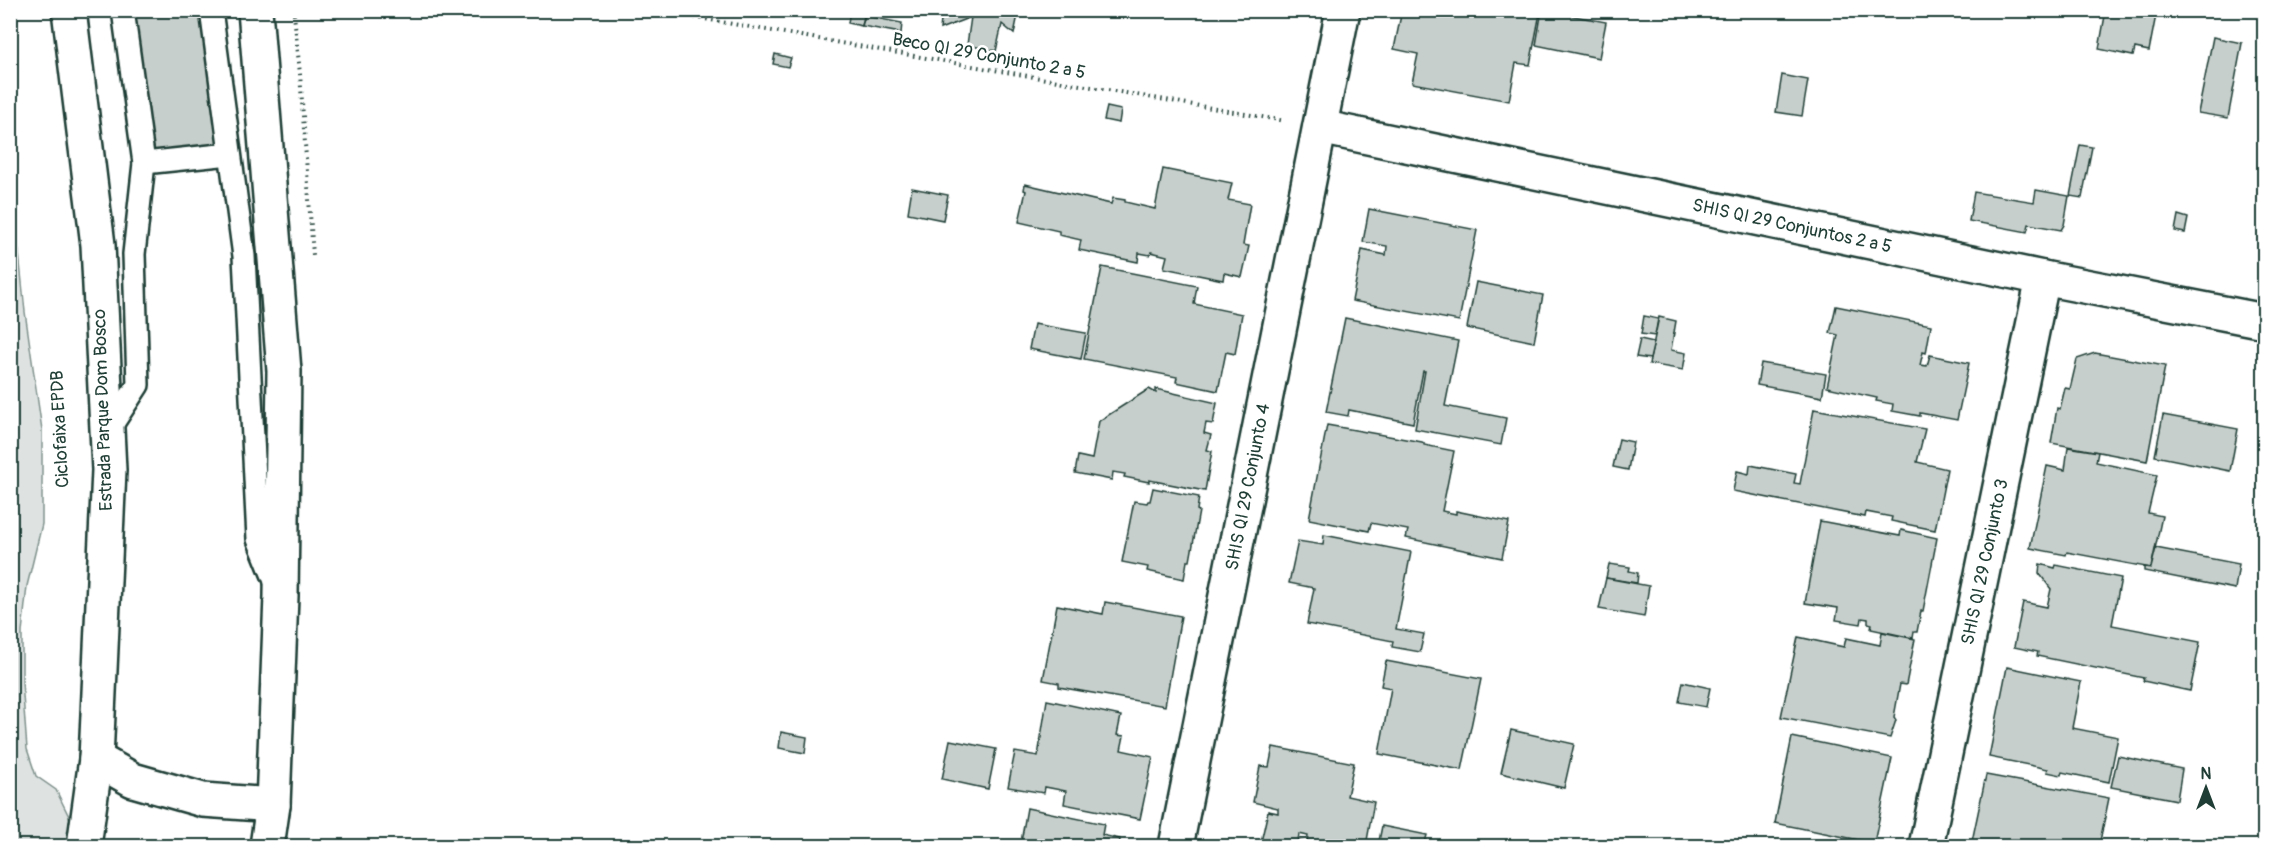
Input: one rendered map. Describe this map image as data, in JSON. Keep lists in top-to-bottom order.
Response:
{
  "streets": {
    "street": [
      "SHIS QI 29 Conjuntos 2 a 5",
      "Estrada Parque Dom Bosco",
      "SHIS QI 29 Conjunto 4",
      "SHIS QI 29 Conjunto 3"
    ],
    "path": ["Beco QI 29 Conjunto 2 a 5"]
  },
  "crossings": [
    ["Beco QI 29 Conjunto 2 a 5", "SHIS QI 29 Conjuntos 2 a 5"],
    ["Beco QI 29 Conjunto 2 a 5", "SHIS QI 29 Conjunto 4"],
    ["SHIS QI 29 Conjuntos 2 a 5", "SHIS QI 29 Conjunto 4"],
    ["SHIS QI 29 Conjuntos 2 a 5", "SHIS QI 29 Conjunto 3"]
  ],
  "north": "top"
}
